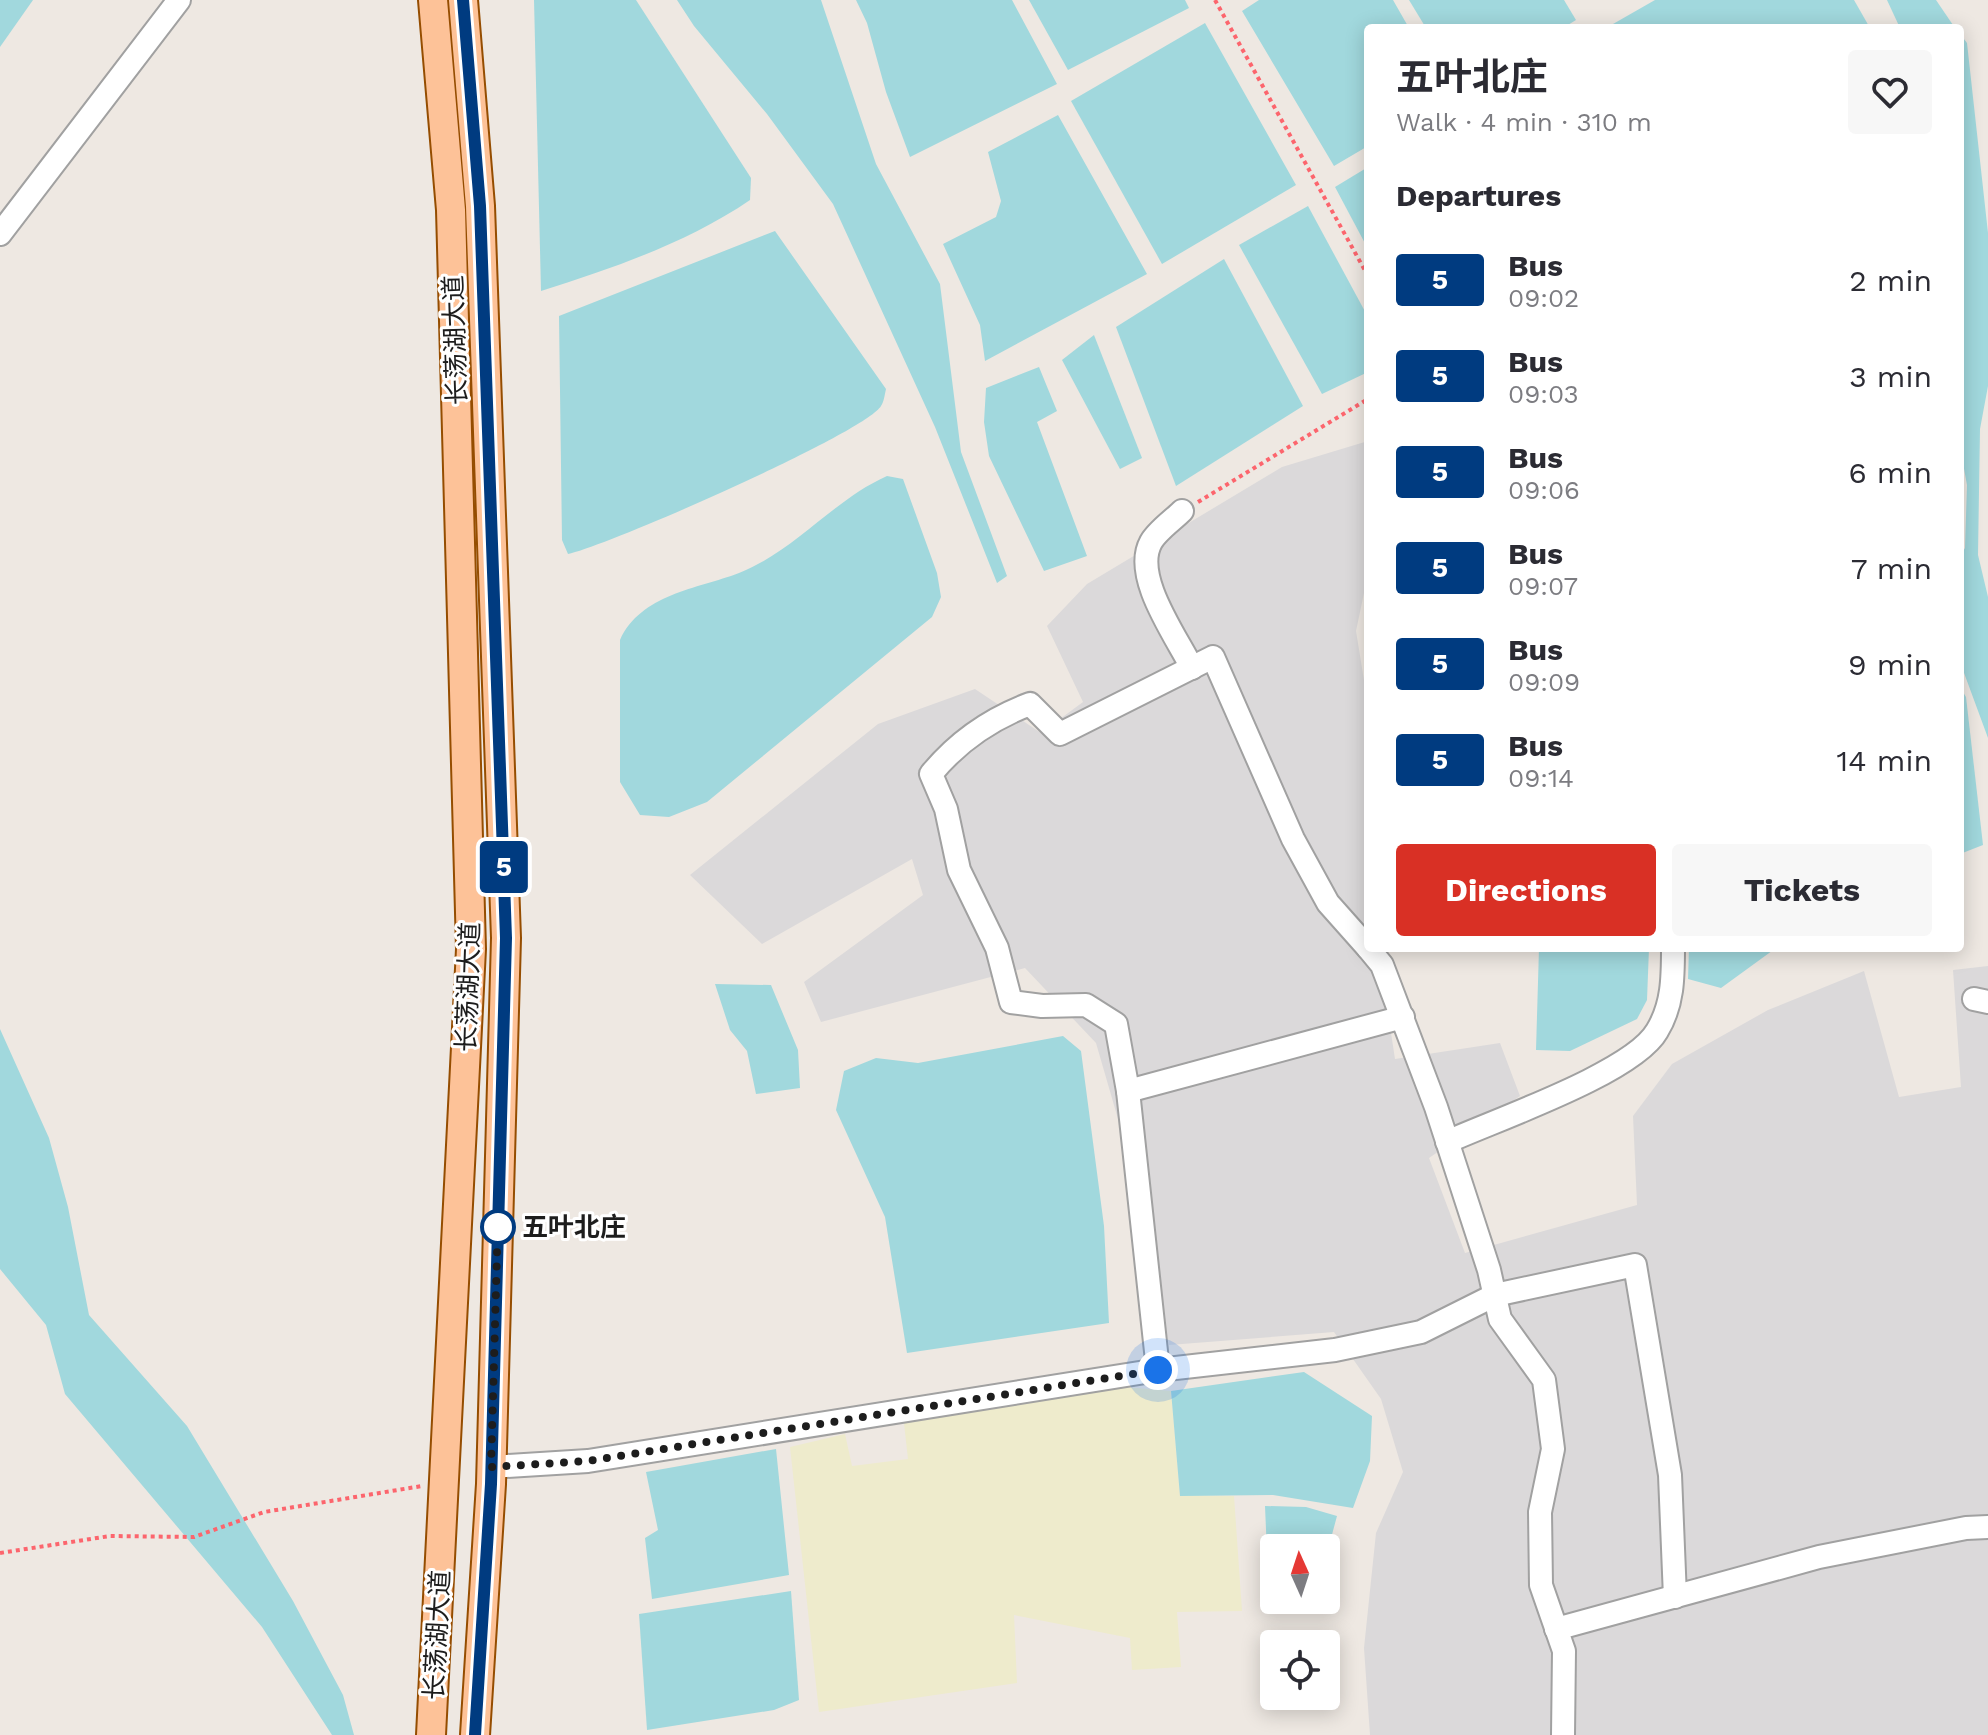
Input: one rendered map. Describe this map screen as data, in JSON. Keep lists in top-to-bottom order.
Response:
{
  "streets": {
    "main road": ["长荡湖大道"]
  },
  "places": ["五叶北庄"],
  "lines": ["bus line 5"],
  "north": "top",
  "page": {
    "on_map": "5",
    "heading": [
      ["五叶北庄", "Walk · 4 min · 310 m"],
      "Departures"
    ],
    "list": [
      {
        "mark": "5",
        "name": "Bus",
        "note": "09:02",
        "value": "2 min"
      },
      {
        "mark": "5",
        "name": "Bus",
        "note": "09:03",
        "value": "3 min"
      },
      {
        "mark": "5",
        "name": "Bus",
        "note": "09:06",
        "value": "6 min"
      },
      {
        "mark": "5",
        "name": "Bus",
        "note": "09:07",
        "value": "7 min"
      },
      {
        "mark": "5",
        "name": "Bus",
        "note": "09:09",
        "value": "9 min"
      },
      {
        "mark": "5",
        "name": "Bus",
        "note": "09:14",
        "value": "14 min"
      }
    ],
    "buttons": ["Directions", "Tickets"]
  }
}
